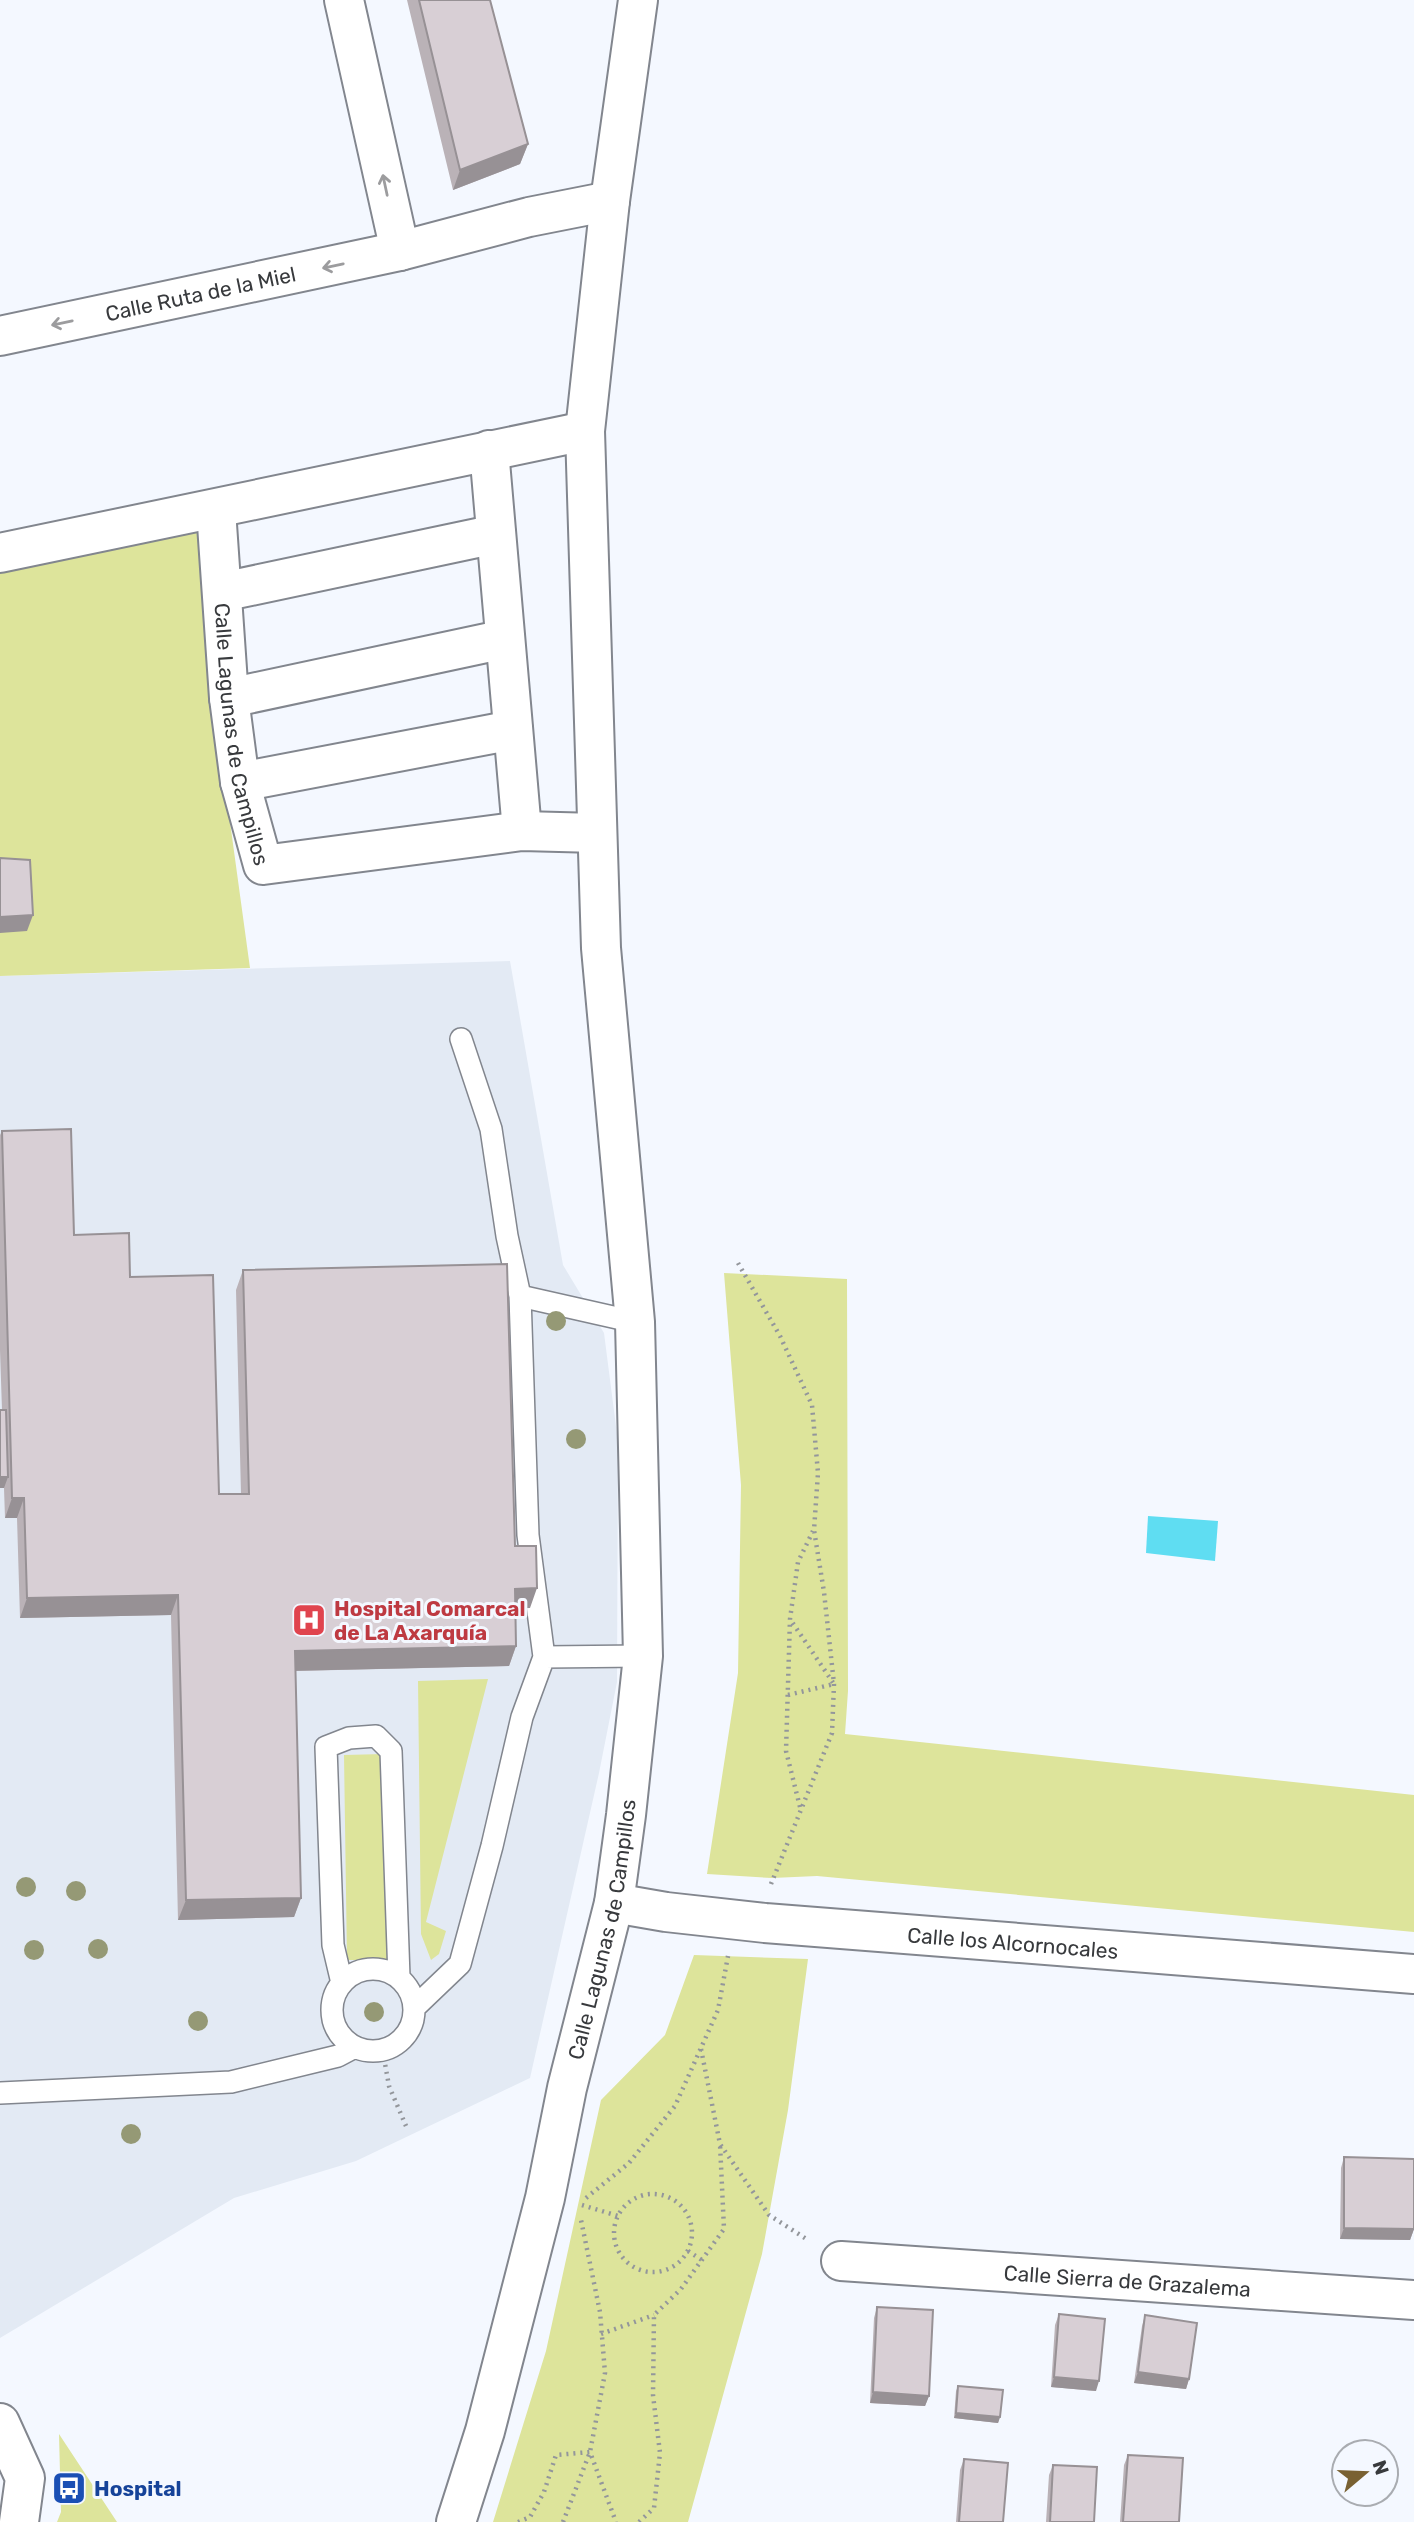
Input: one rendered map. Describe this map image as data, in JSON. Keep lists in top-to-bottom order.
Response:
{
  "streets": {
    "street": [
      "Calle Ruta de la Miel",
      "Calle Lagunas de Campillos",
      "Calle los Alcornocales",
      "Calle Sierra de Grazalema"
    ]
  },
  "crossings": [
    ["Calle Ruta de la Miel", "Calle Lagunas de Campillos"],
    ["Calle Lagunas de Campillos", "Calle los Alcornocales"]
  ],
  "places": {
    "hospital": ["Hospital Comarcal de La Axarquía"],
    "bus stop": ["Hospital"]
  },
  "north": "right"
}
